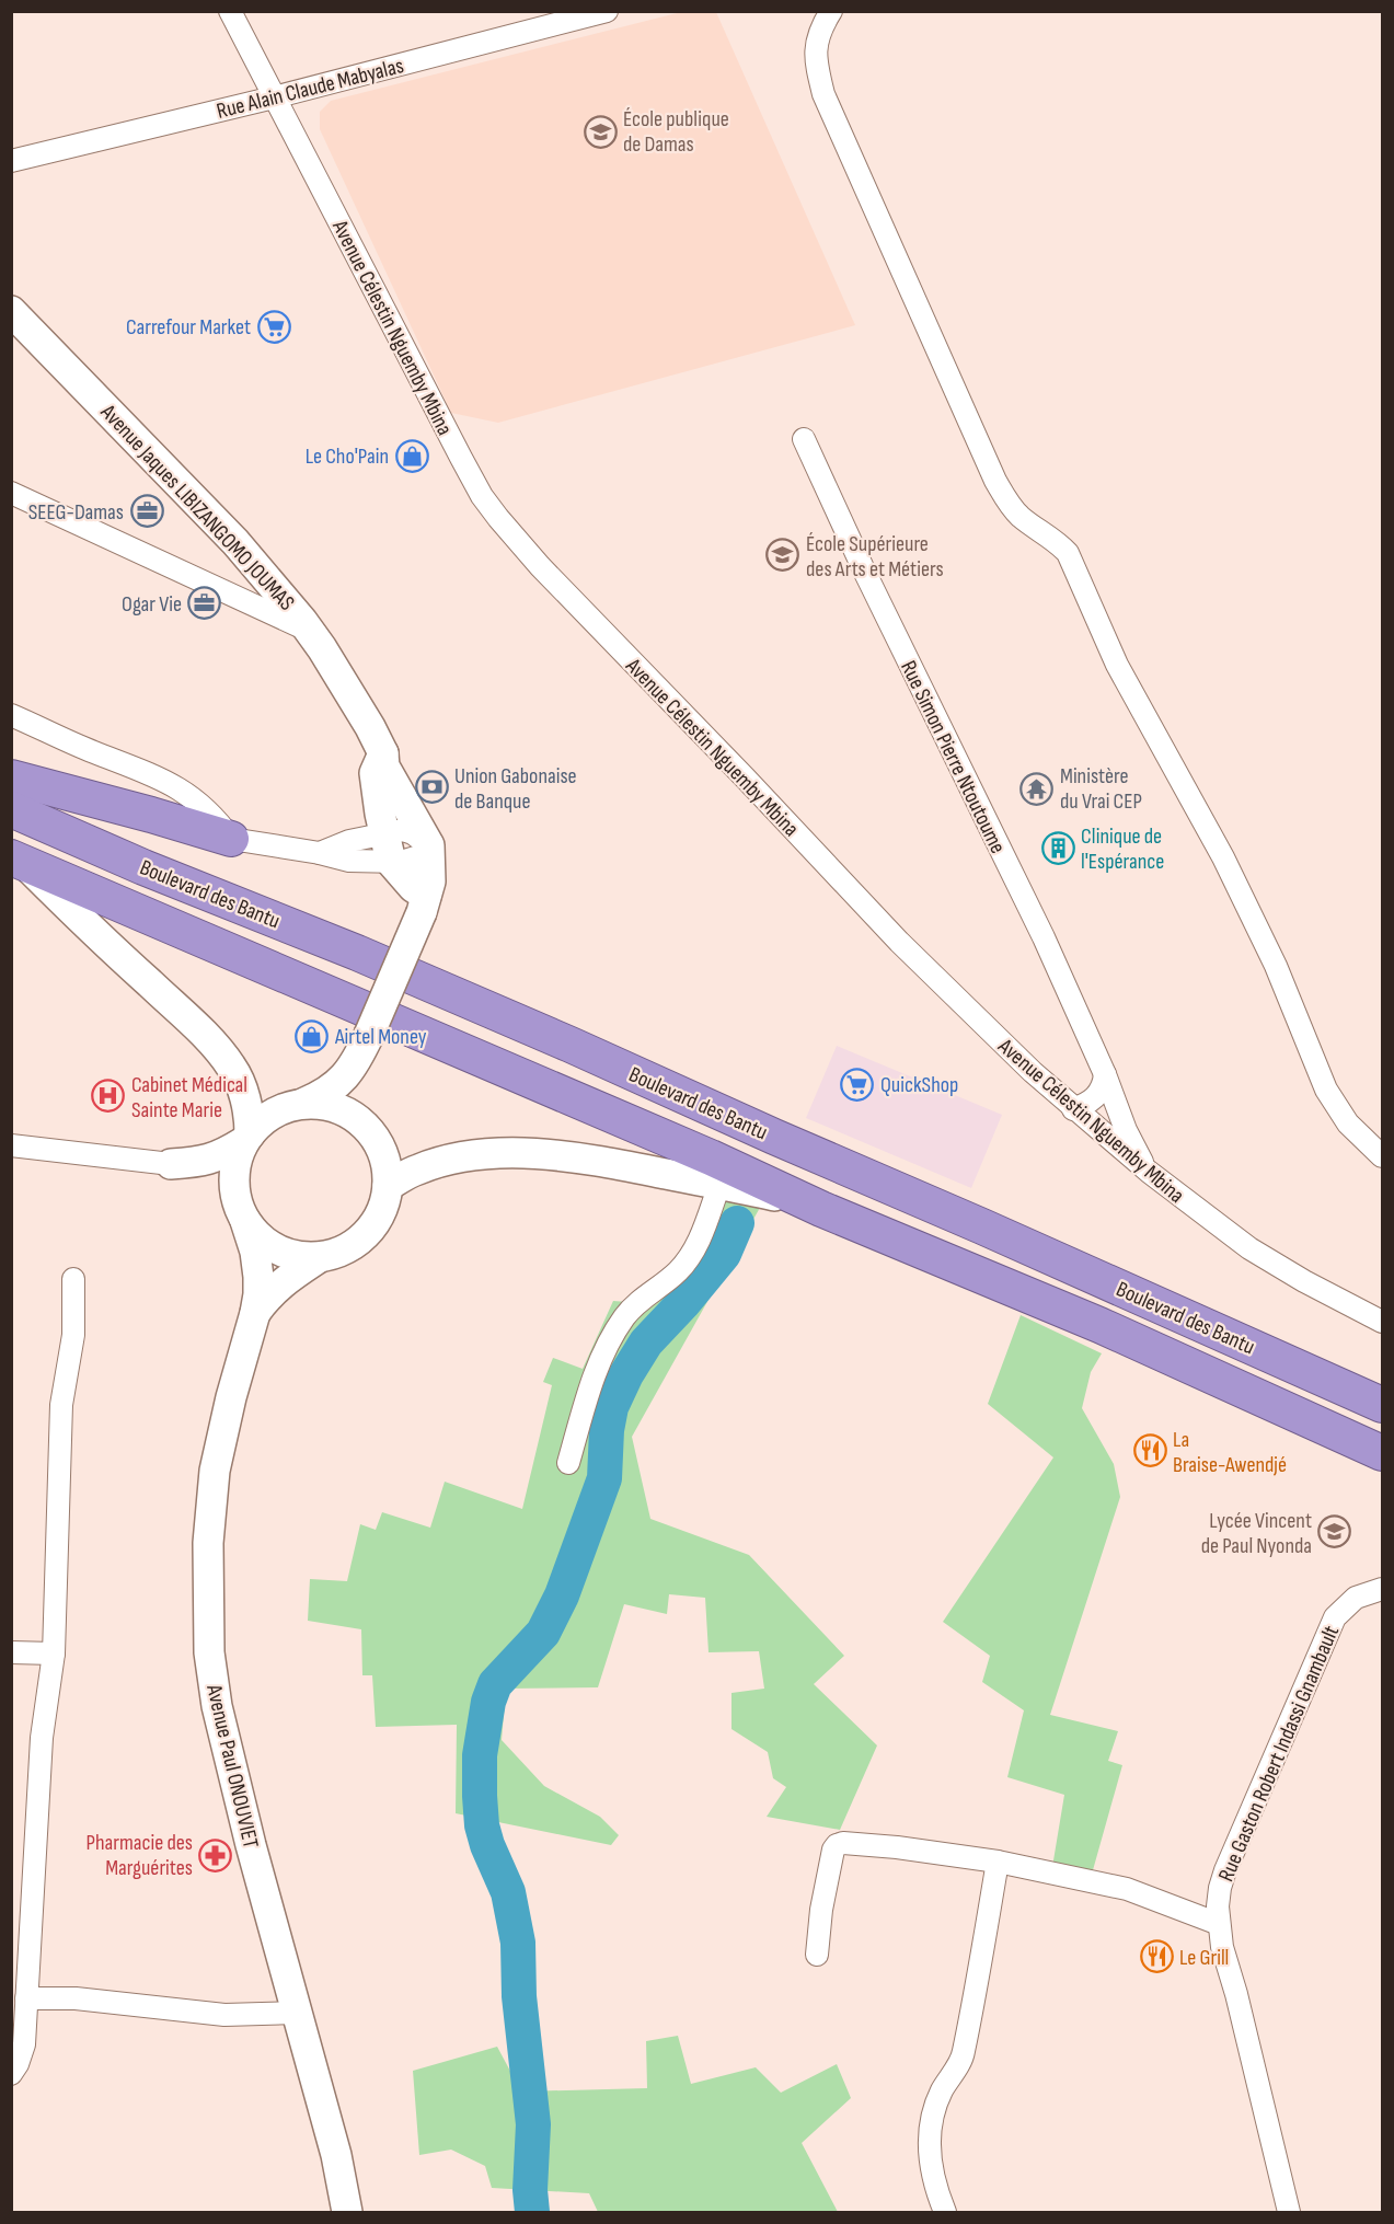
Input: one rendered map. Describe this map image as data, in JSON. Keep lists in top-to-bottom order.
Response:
{
  "streets": {
    "highway": ["Boulevard des Bantu"],
    "main road": ["Avenue Jaques LIBIZANGOMO JOUMAS", "Avenue Paul ONOUVIET"],
    "street": [
      "Rue Alain Claude Mabyalas",
      "Avenue Célestin Nguemby Mbina",
      "Rue Simon Pierre Ntoutoume",
      "Rue Gaston Robert Indassi Gnambault"
    ]
  },
  "crossings": [
    ["Rue Alain Claude Mabyalas", "Avenue Célestin Nguemby Mbina"],
    ["Avenue Célestin Nguemby Mbina", "Rue Simon Pierre Ntoutoume"]
  ],
  "places": {
    "school or university": ["École publique de Damas", "École Supérieure des Arts et Métiers", "Lycée Vincent de Paul Nyonda"],
    "supermarket": ["Carrefour Market", "QuickShop"],
    "shop": ["Le Cho'Pain", "Airtel Money"],
    "office": ["SEEG-Damas", "Ogar Vie"],
    "bank": ["Union Gabonaise de Banque"],
    "temple": ["Ministère du Vrai CEP"],
    "building": ["Clinique de l'Espérance"],
    "hospital": ["Cabinet Médical Sainte Marie"],
    "restaurant": ["La Braise-Awendjé", "Le Grill"],
    "pharmacy": ["Pharmacie des Marguérites"]
  }
}
